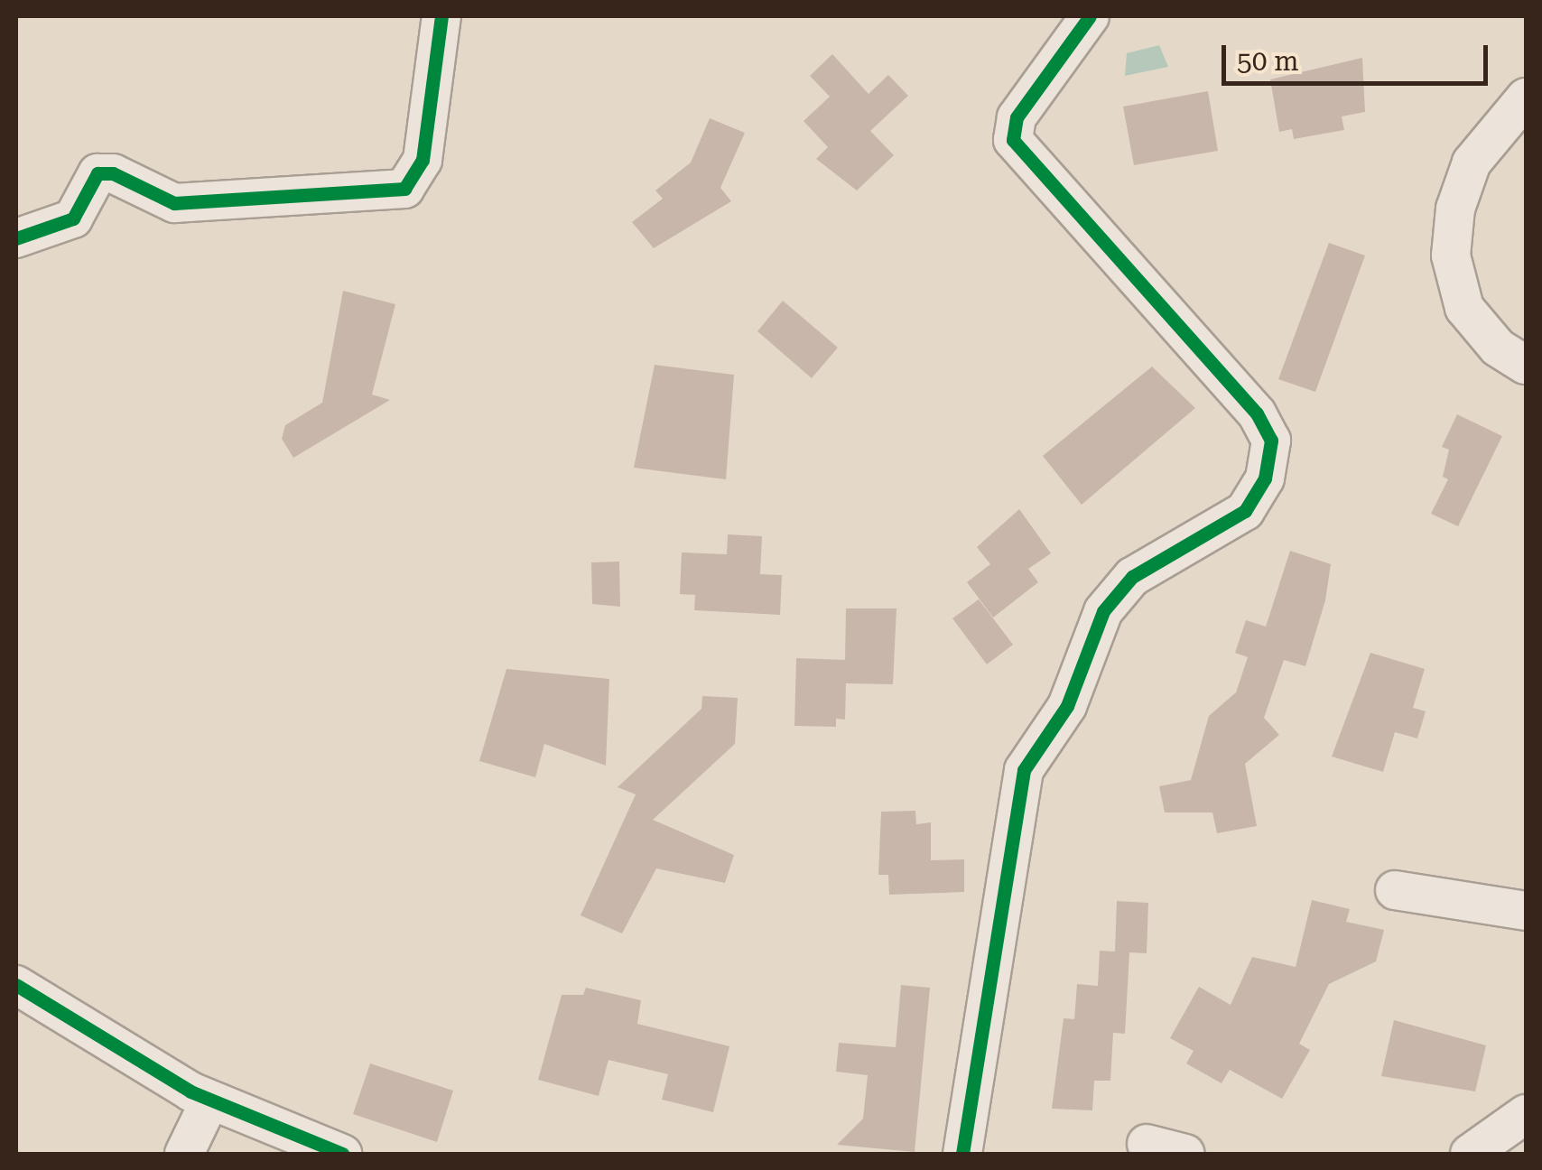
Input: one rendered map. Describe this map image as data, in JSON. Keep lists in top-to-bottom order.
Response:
{
  "scale_bar": "50 m"
}
